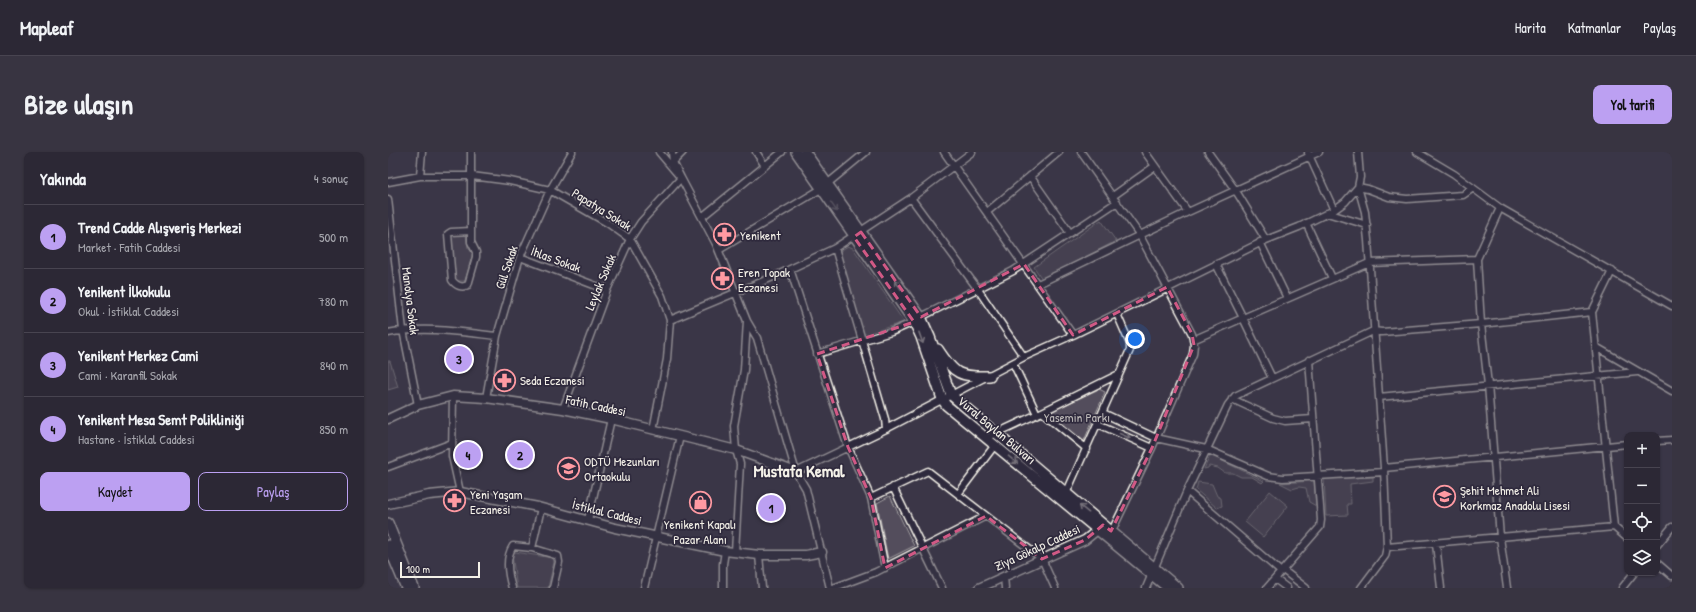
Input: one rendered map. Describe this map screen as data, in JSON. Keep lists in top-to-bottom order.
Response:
{
  "streets": {
    "main road": ["Vural Baylan Bulvarı"],
    "street": [
      "Papatya Sokak",
      "İhlas Sokak",
      "Gül Sokak",
      "Leylak Sokak",
      "Manolya Sokak",
      "Fatih Caddesi",
      "İstiklal Caddesi",
      "Ziya Gökalp Caddesi"
    ]
  },
  "crossings": [
    ["Papatya Sokak", "Gül Sokak"],
    ["Papatya Sokak", "Leylak Sokak"],
    ["Papatya Sokak", "Fatih Caddesi"],
    ["İhlas Sokak", "Gül Sokak"],
    ["İhlas Sokak", "Leylak Sokak"],
    ["Gül Sokak", "Fatih Caddesi"],
    ["Leylak Sokak", "Fatih Caddesi"],
    ["Manolya Sokak", "Fatih Caddesi"],
    ["Vural Baylan Bulvarı", "Ziya Gökalp Caddesi"]
  ],
  "districts": ["Mustafa Kemal"],
  "parks": ["Yasemin Parkı"],
  "places": {
    "pharmacy": [
      "Yenikent",
      "Eren Topak Eczanesi",
      "Seda Eczanesi",
      "Yeni Yaşam Eczanesi"
    ],
    "school or university": ["ODTÜ Mezunları Ortaokulu", "Şehit Mehmet Ali Korkmaz Anadolu Lisesi"],
    "shop": ["Yenikent Kapalı Pazar Alanı"]
  },
  "scale_bar": "100 m",
  "page": {
    "header": "Mapleaf",
    "nav": ["Harita", "Katmanlar", "Paylaş"],
    "title": "Bize ulaşın",
    "buttons": [
      "Yol tarifi",
      ["Kaydet", "Paylaş"]
    ],
    "heading": ["Yakında", "4 sonuç"],
    "list": [
      {
        "mark": "1",
        "name": "Trend Cadde Alışveriş Merkezi",
        "note": "Market · Fatih Caddesi",
        "value": "500 m"
      },
      {
        "mark": "2",
        "name": "Yenikent İlkokulu",
        "note": "Okul · İstiklal Caddesi",
        "value": "780 m"
      },
      {
        "mark": "3",
        "name": "Yenikent Merkez Cami",
        "note": "Cami · Karanfil Sokak",
        "value": "840 m"
      },
      {
        "mark": "4",
        "name": "Yenikent Mesa Semt Polikliniği",
        "note": "Hastane · İstiklal Caddesi",
        "value": "850 m"
      }
    ],
    "pins": [
      "3",
      "2",
      "4",
      "1"
    ],
    "map_buttons": ["+", "−"],
    "scale": "100 m"
  }
}
